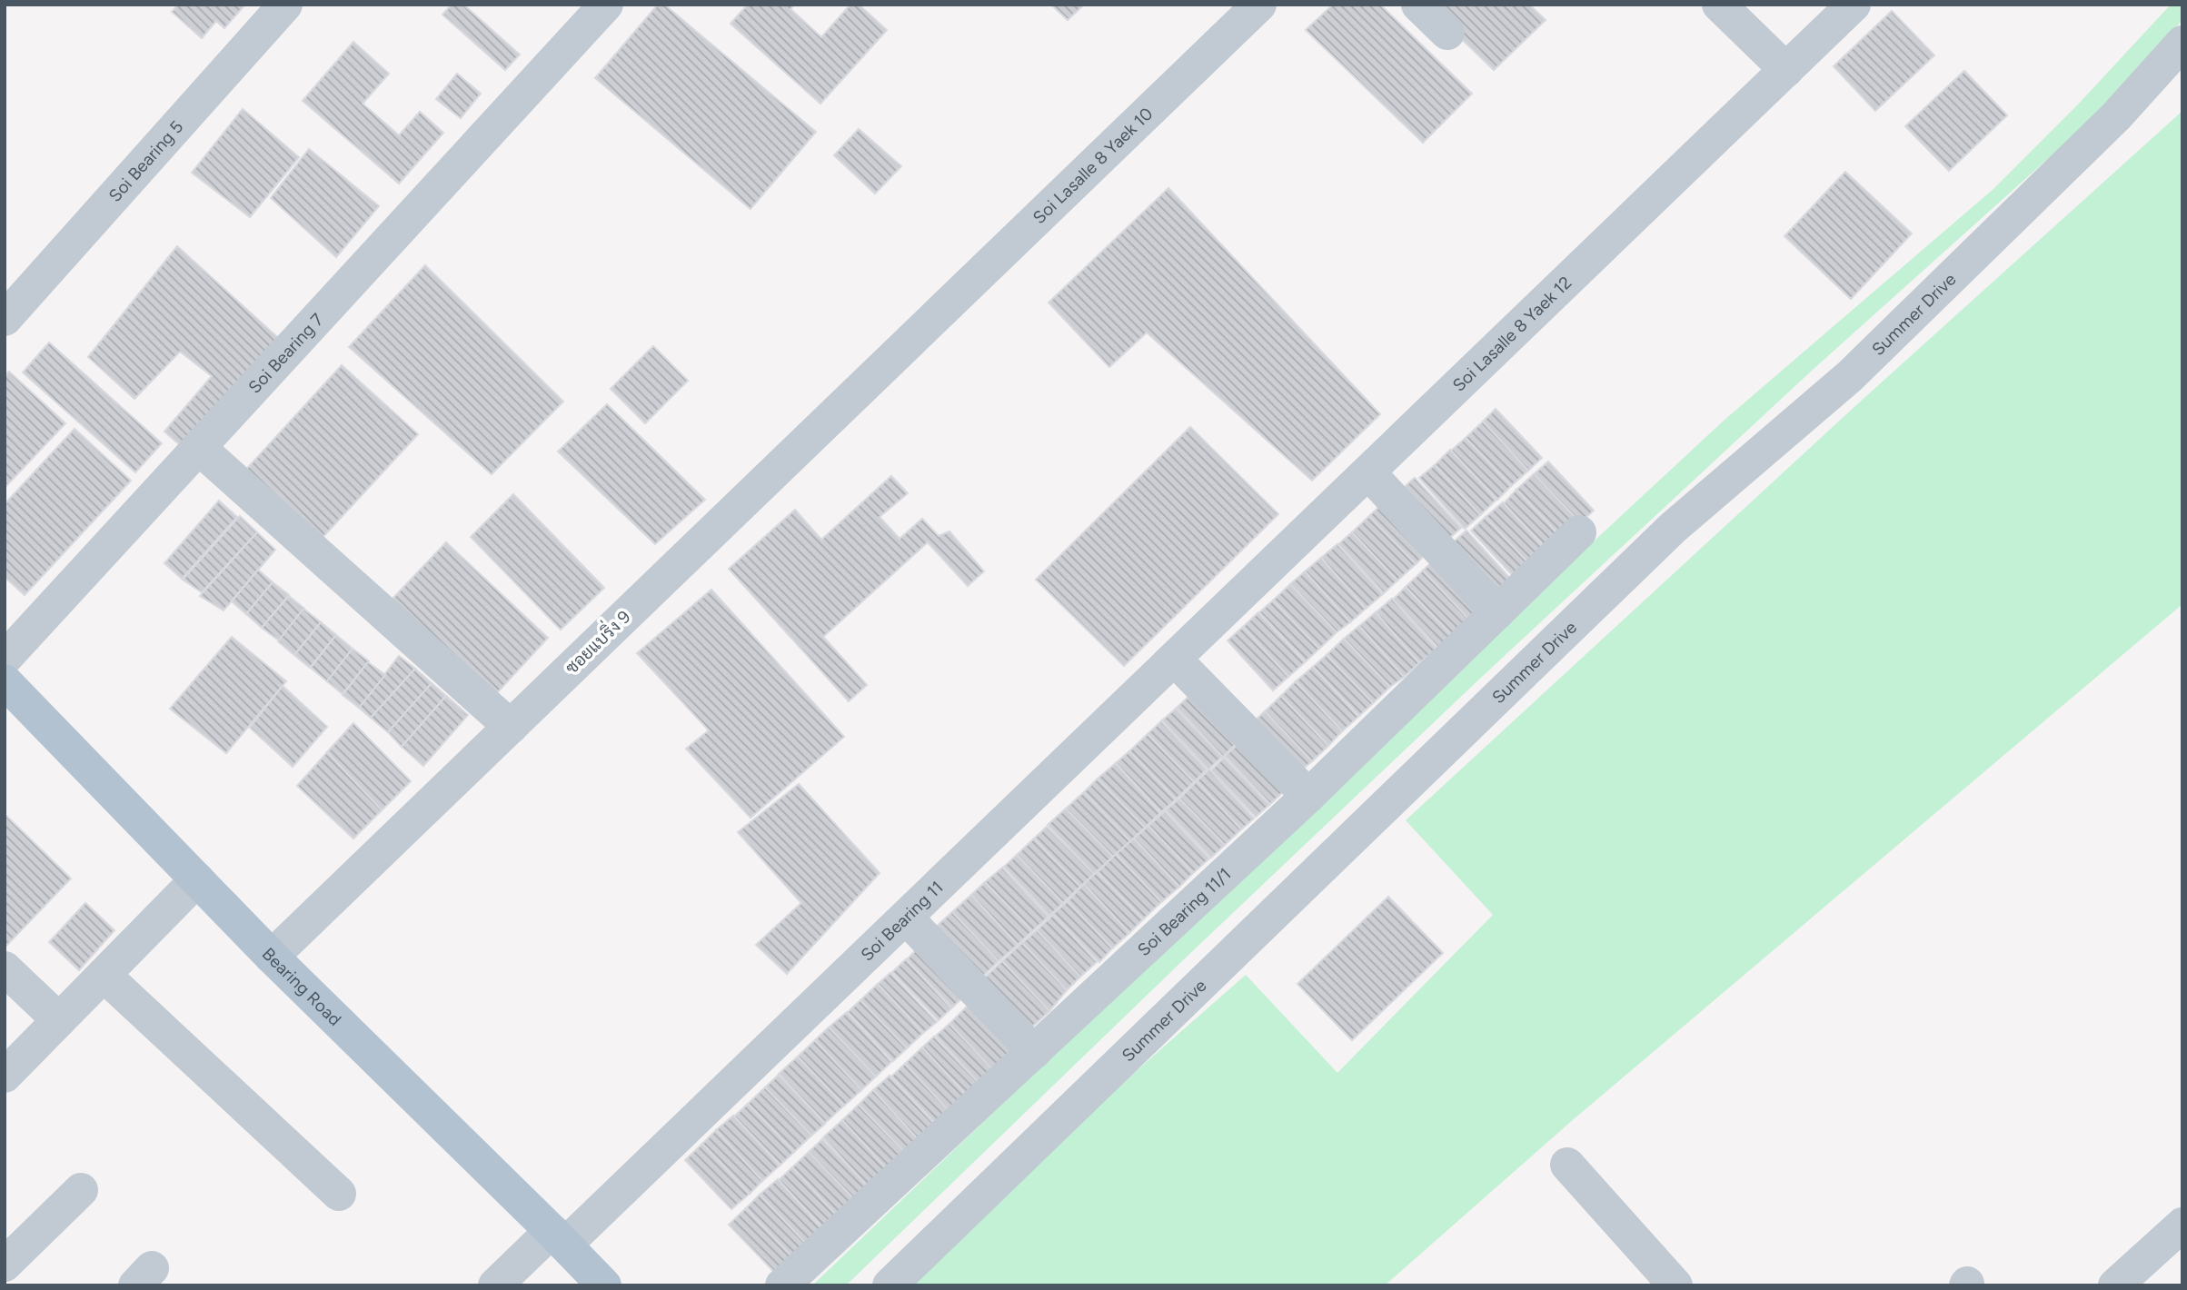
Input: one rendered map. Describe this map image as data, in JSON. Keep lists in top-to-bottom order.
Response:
{
  "streets": {
    "main road": ["Bearing Road"],
    "street": [
      "Soi Bearing 5",
      "Soi Lasalle 8 Yaek 10",
      "Summer Drive",
      "Soi Lasalle 8 Yaek 12",
      "Soi Bearing 7",
      "ซอยแบริ่ง 9",
      "Soi Bearing 11/1",
      "Soi Bearing 11"
    ]
  },
  "crossings": [
    ["Soi Lasalle 8 Yaek 10", "ซอยแบริ่ง 9"],
    ["Soi Lasalle 8 Yaek 12", "Soi Bearing 11"],
    ["ซอยแบริ่ง 9", "Bearing Road"],
    ["Soi Bearing 11", "Bearing Road"]
  ]
}
